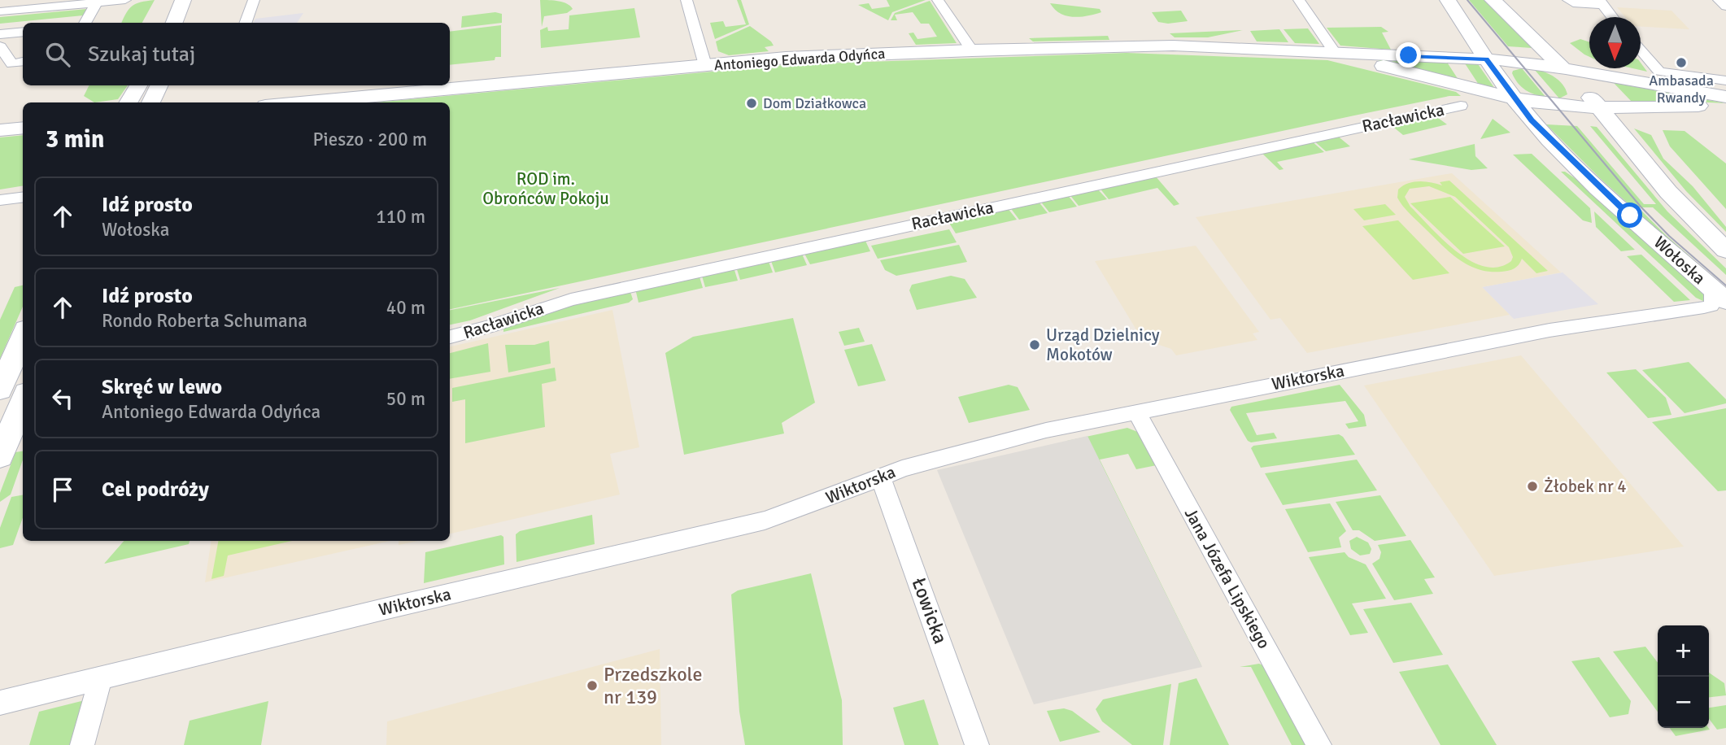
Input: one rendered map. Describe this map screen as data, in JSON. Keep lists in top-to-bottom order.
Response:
{
  "streets": {
    "main road": ["Antoniego Edwarda Odyńca", "Wołoska"],
    "street": [
      "Racławicka",
      "Wiktorska",
      "Jana Józefa Lipskiego",
      "Łowicka"
    ]
  },
  "crossings": [
    ["Antoniego Edwarda Odyńca", "Wołoska"],
    ["Wołoska", "Wiktorska"],
    ["Wiktorska", "Jana Józefa Lipskiego"],
    ["Wiktorska", "Łowicka"]
  ],
  "parks": ["ROD im. Obrońców Pokoju"],
  "places": [
    "Ambasada Rwandy",
    "Dom Działkowca",
    "Urząd Dzielnicy Mokotów",
    "Żłobek nr 4",
    "Przedszkole nr 139"
  ],
  "north": "bottom",
  "page": {
    "search": "Szukaj tutaj",
    "heading": ["3 min", "Pieszo · 200 m"],
    "list": [
      ["Idź prosto", "Wołoska", "110 m"],
      ["Idź prosto", "Rondo Roberta Schumana", "40 m"],
      ["Skręć w lewo", "Antoniego Edwarda Odyńca", "50 m"],
      "Cel podróży"
    ],
    "map_buttons": ["+", "−"]
  }
}
